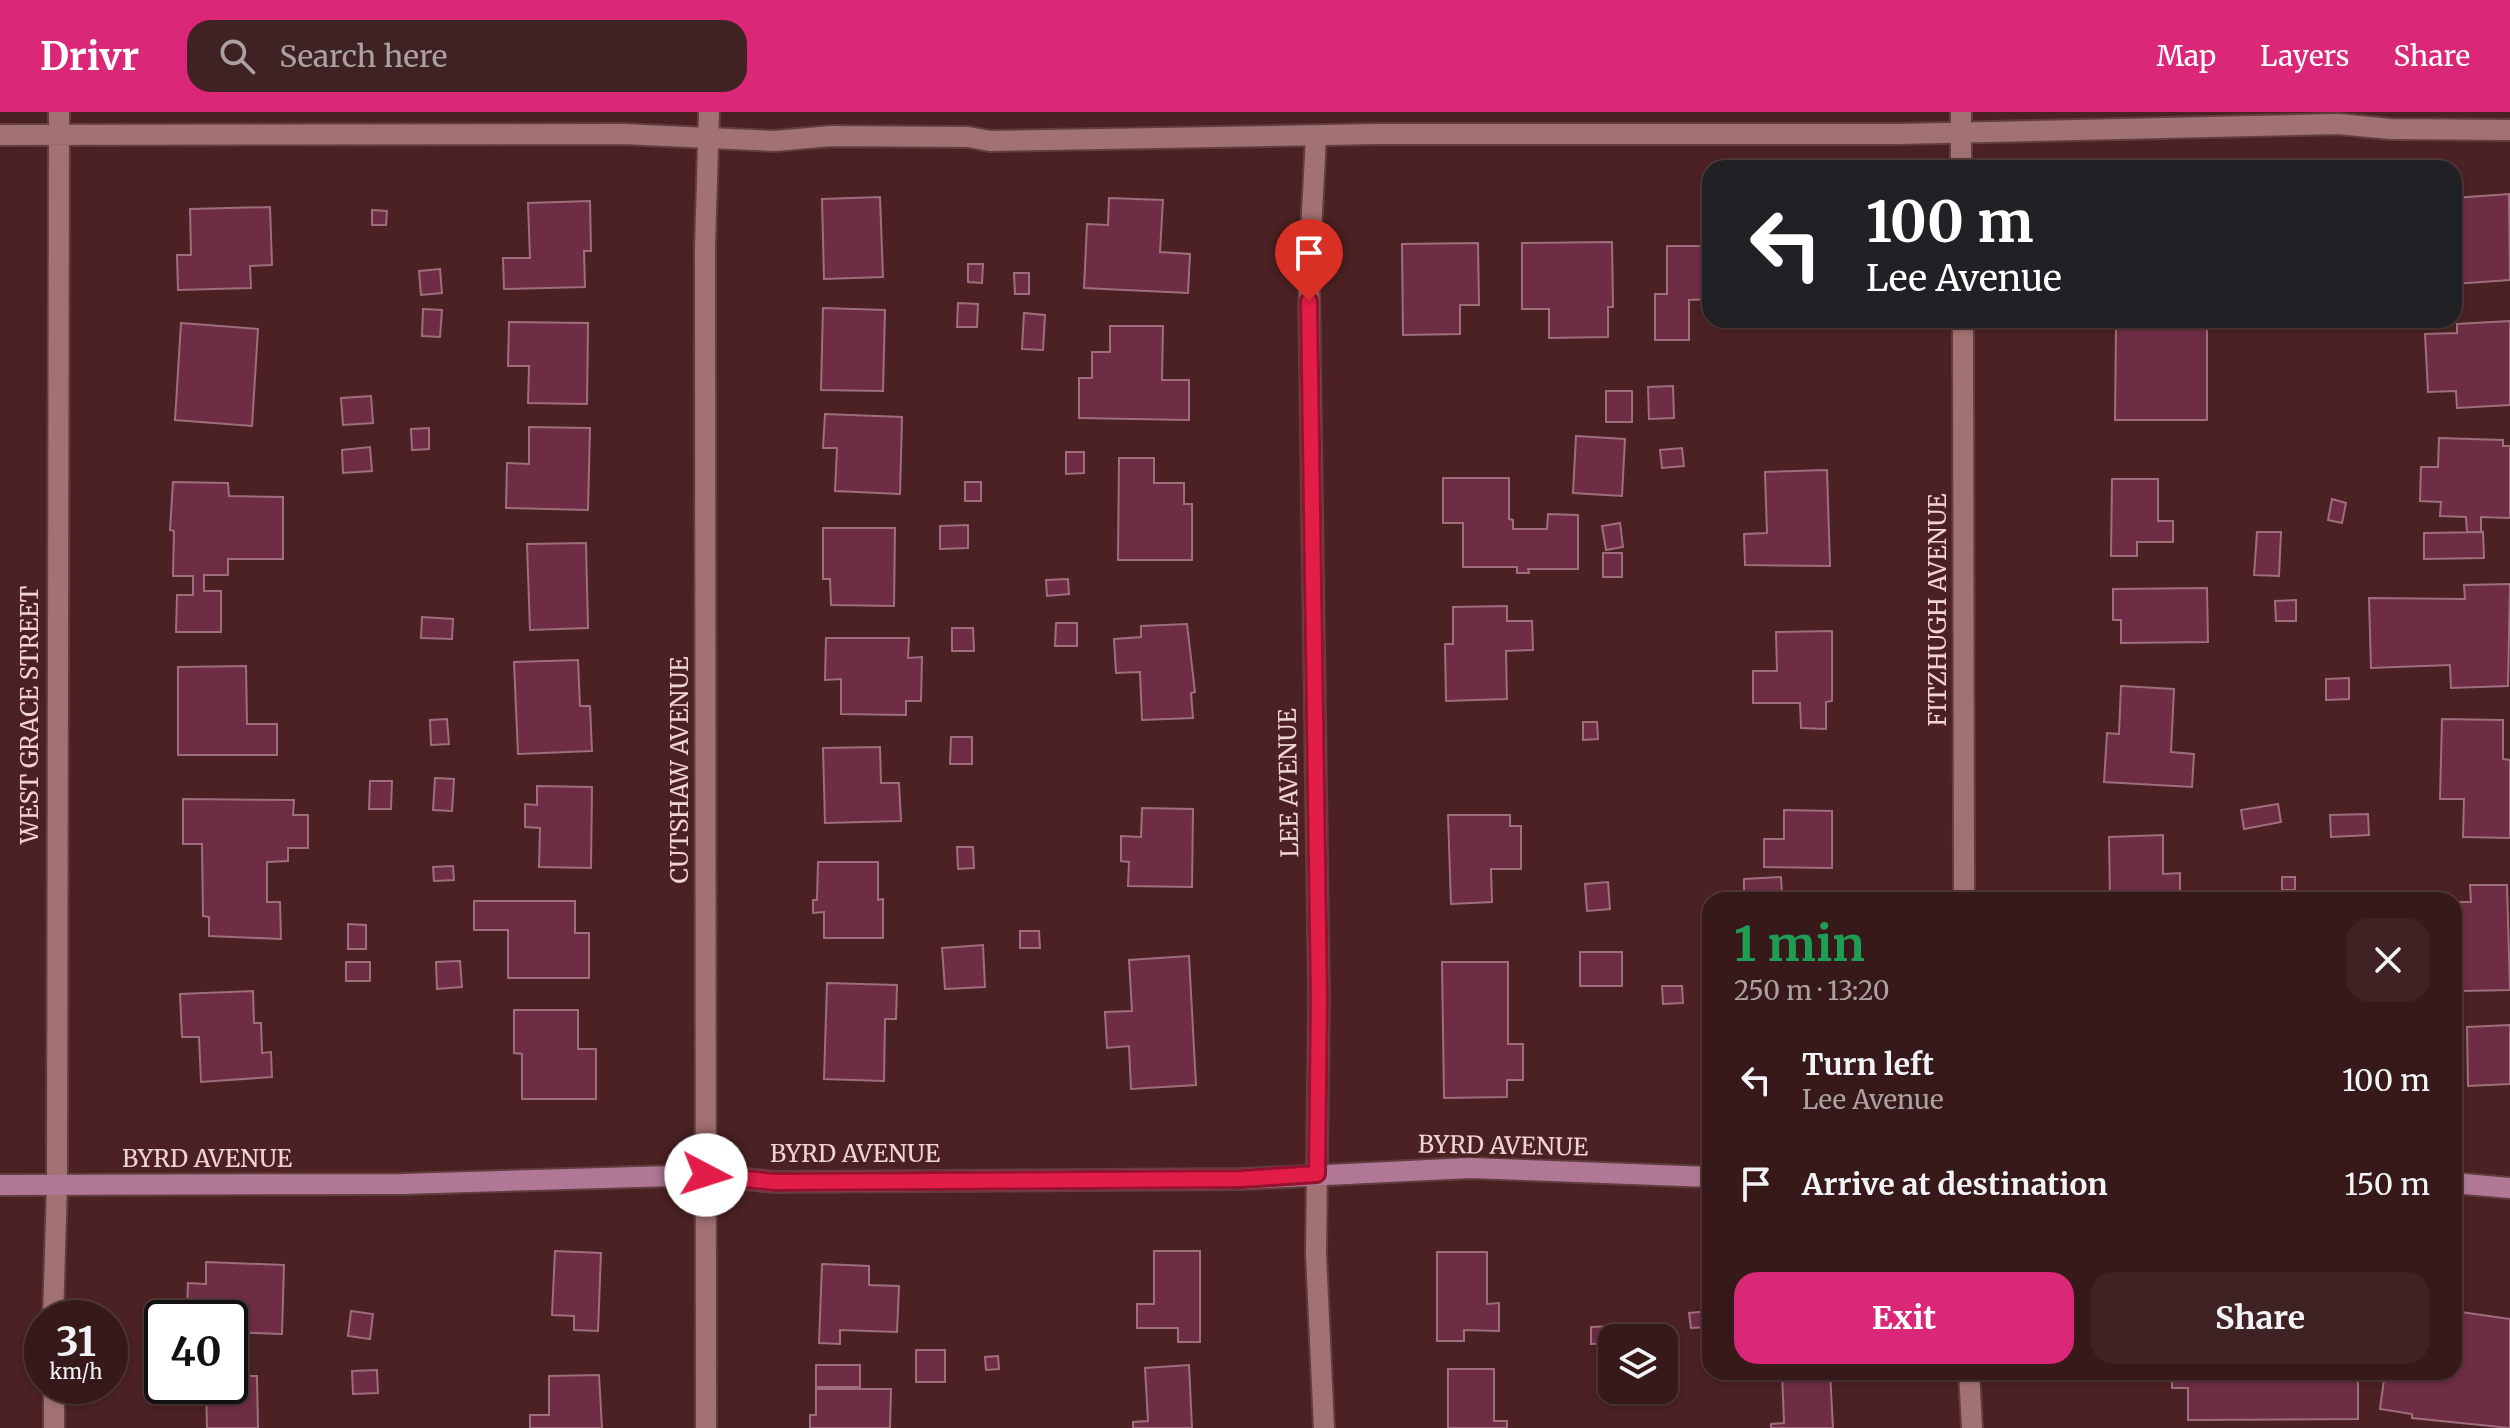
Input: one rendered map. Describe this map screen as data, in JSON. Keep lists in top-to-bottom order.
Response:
{
  "streets": {
    "street": [
      "FITZHUGH AVENUE",
      "WEST GRACE STREET",
      "CUTSHAW AVENUE",
      "LEE AVENUE",
      "BYRD AVENUE"
    ]
  },
  "crossings": [
    ["WEST GRACE STREET", "BYRD AVENUE"],
    ["CUTSHAW AVENUE", "BYRD AVENUE"],
    ["LEE AVENUE", "BYRD AVENUE"]
  ],
  "page": {
    "header": "Drivr",
    "search": "Search here",
    "nav": ["Map", "Layers", "Share"],
    "turn": ["100 m", "Lee Avenue"],
    "heading": ["1 min", "250 m · 13:20"],
    "list": [
      {
        "name": "Turn left",
        "note": "Lee Avenue",
        "value": "100 m"
      },
      {
        "name": "Arrive at destination",
        "value": "150 m"
      }
    ],
    "buttons": ["Exit", "Share"],
    "speed": "31 km/h",
    "limit": "40"
  }
}
